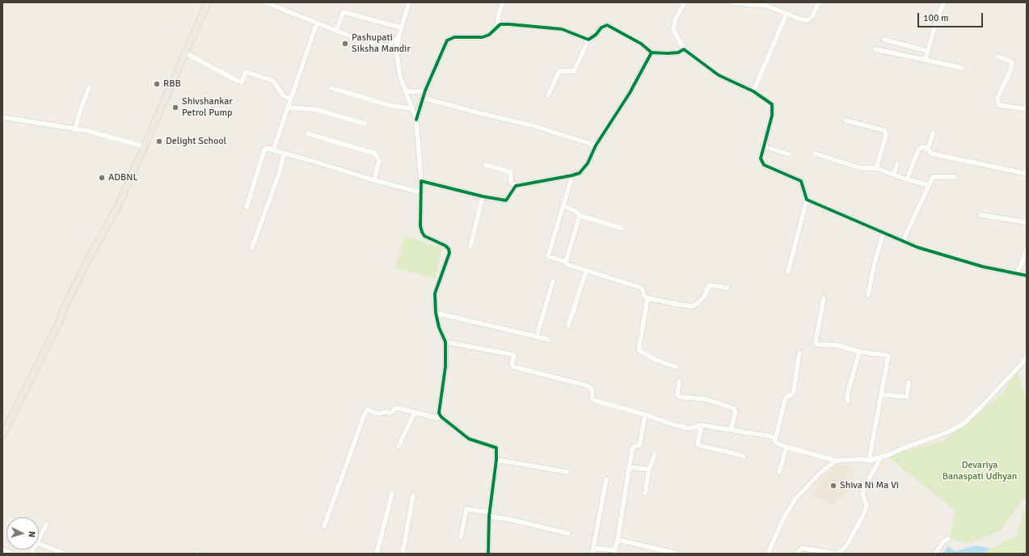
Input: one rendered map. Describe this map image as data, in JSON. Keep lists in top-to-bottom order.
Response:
{
  "parks": ["Devariya Banaspati Udhyan"],
  "places": [
    "Pashupati Siksha Mandir",
    "RBB",
    "Shivshankar Petrol Pump",
    "Delight School",
    "ADBNL",
    "Shiva Ni Ma Vi"
  ],
  "scale_bar": "100 m",
  "north": "right"
}
